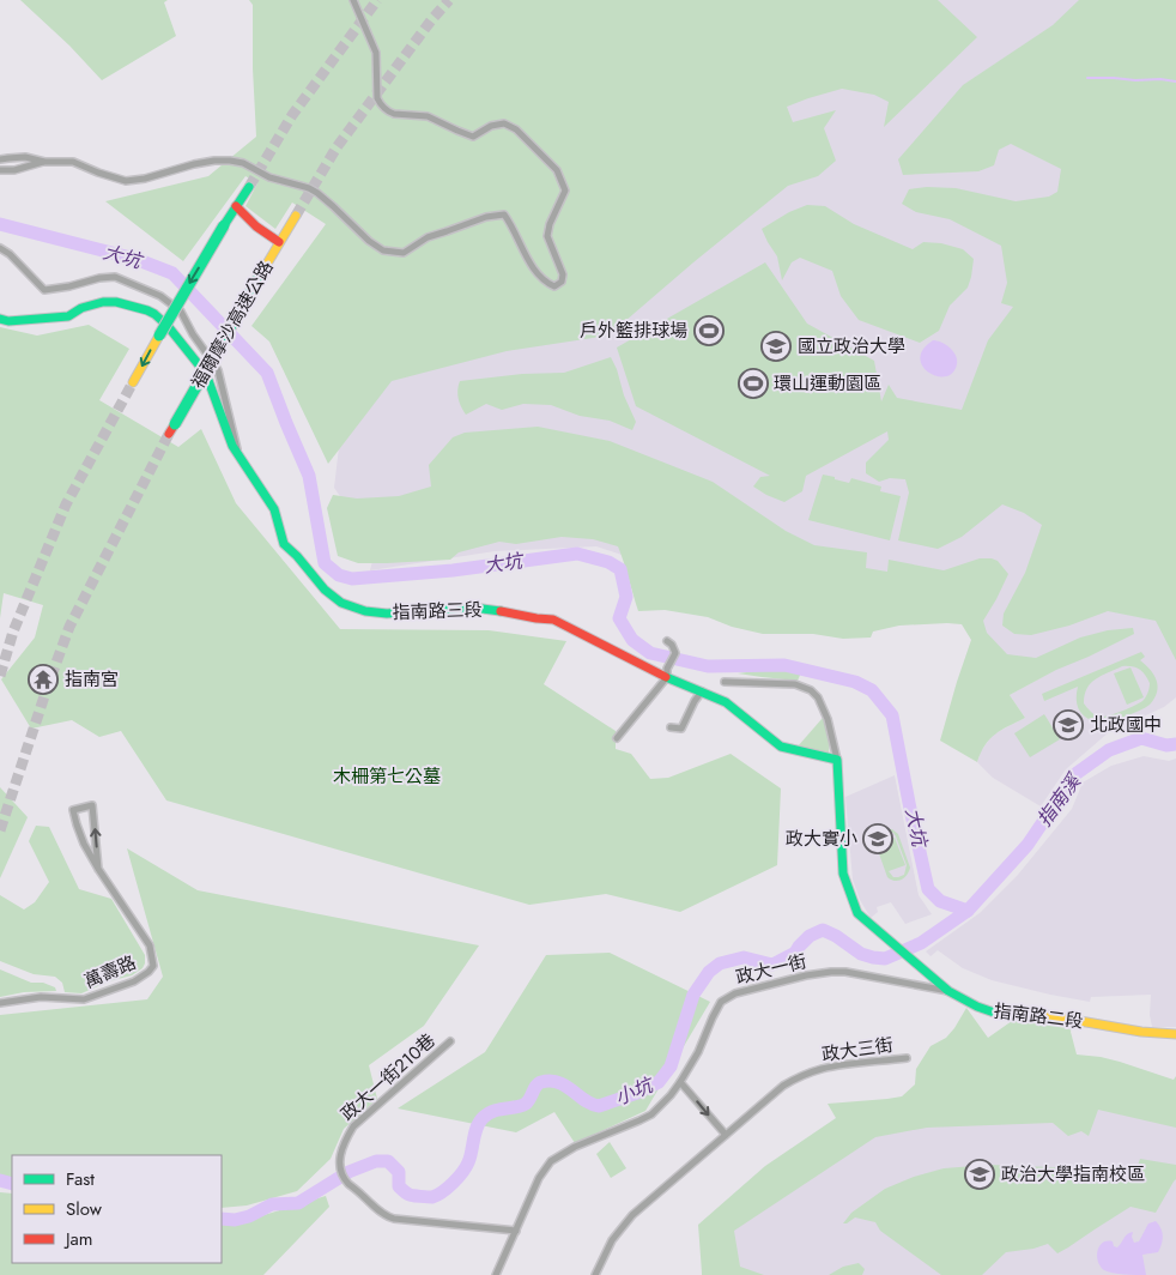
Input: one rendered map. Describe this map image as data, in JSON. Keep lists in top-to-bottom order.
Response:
{
  "streets": {
    "main road": ["福爾摩沙高速公路", "指南路三段", "指南路二段"],
    "street": [
      "政大一街",
      "萬壽路",
      "政大三街",
      "政大一街210巷"
    ]
  },
  "crossings": [
    ["指南路三段", "指南路二段"],
    ["政大一街", "指南路二段"],
    ["政大一街", "政大一街210巷"]
  ],
  "water": ["大坑", "指南溪", "小坑"],
  "parks": ["木柵第七公墓"],
  "places": {
    "sports": ["戶外籃排球場", "環山運動園區"],
    "school or university": [
      "國立政治大學",
      "北政國中",
      "政大實小",
      "政治大學指南校區"
    ],
    "temple": ["指南宮"]
  },
  "legend": ["Fast", "Slow", "Jam"]
}
